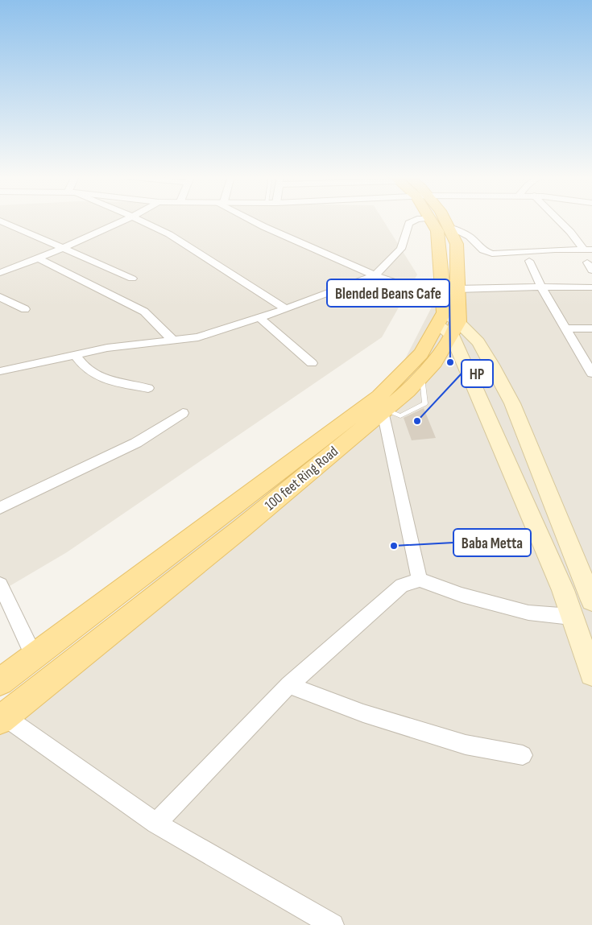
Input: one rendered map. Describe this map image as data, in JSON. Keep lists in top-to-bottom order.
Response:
{
  "streets": {
    "main road": ["100 feet Ring Road"]
  },
  "places": ["Blended Beans Cafe", "HP", "Baba Metta"]
}
